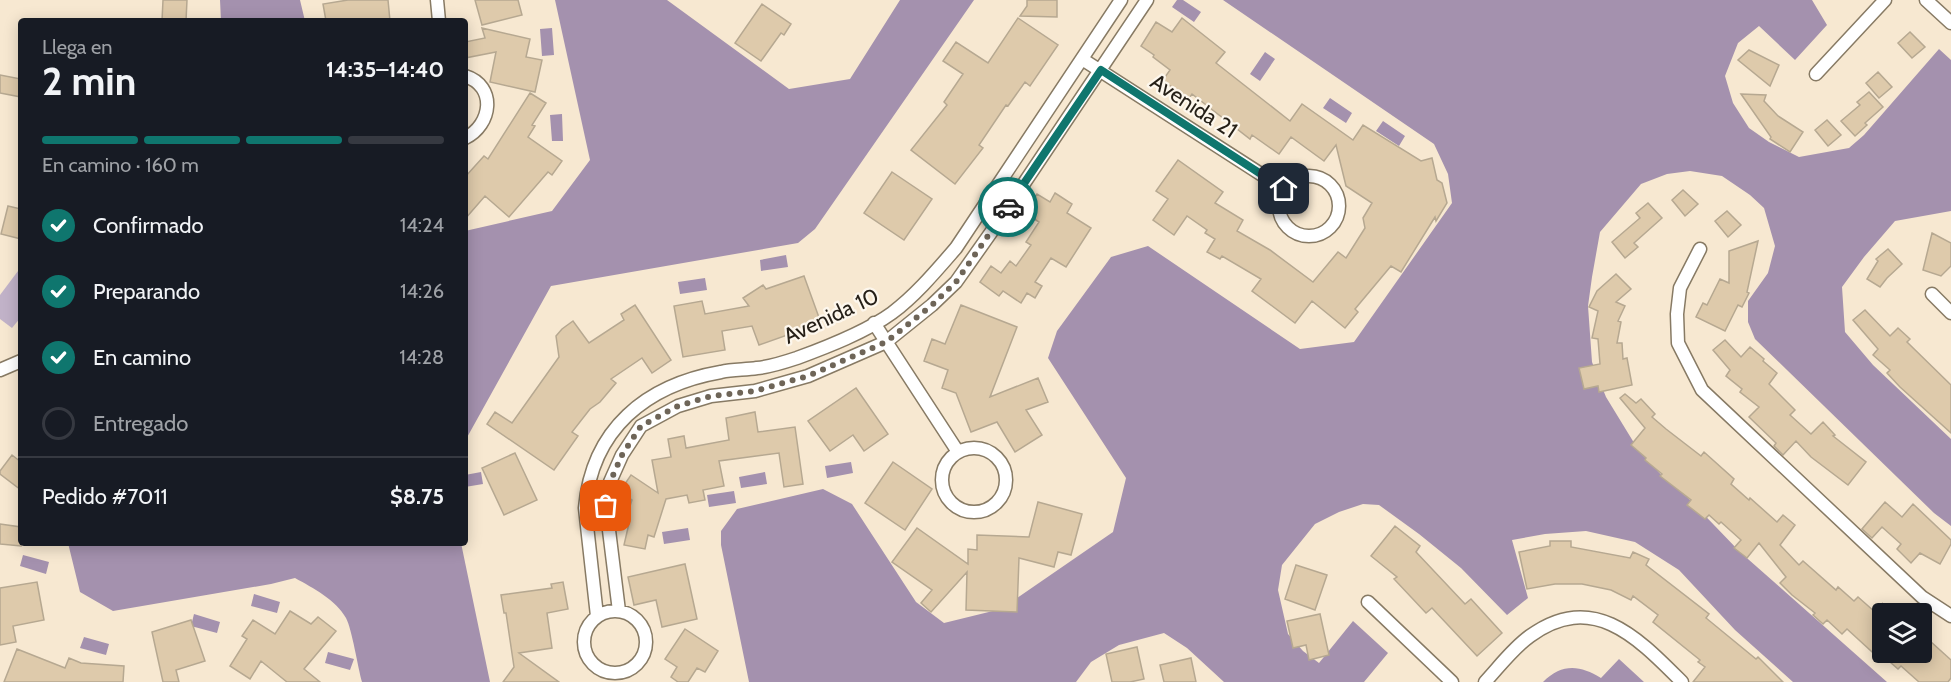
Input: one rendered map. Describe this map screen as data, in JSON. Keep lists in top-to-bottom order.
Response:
{
  "streets": {
    "street": ["Avenida 21", "Avenida 10"]
  },
  "crossings": [
    ["Avenida 21", "Avenida 10"]
  ],
  "page": {
    "heading": ["2 min", "Llega en", "14:35–14:40"],
    "panel": ["Pedido #7011", "$8.75"],
    "bar": "En camino · 160 m",
    "list": [
      ["Confirmado", "14:24"],
      ["Preparando", "14:26"],
      ["En camino", "14:28"],
      "Entregado"
    ]
  }
}
